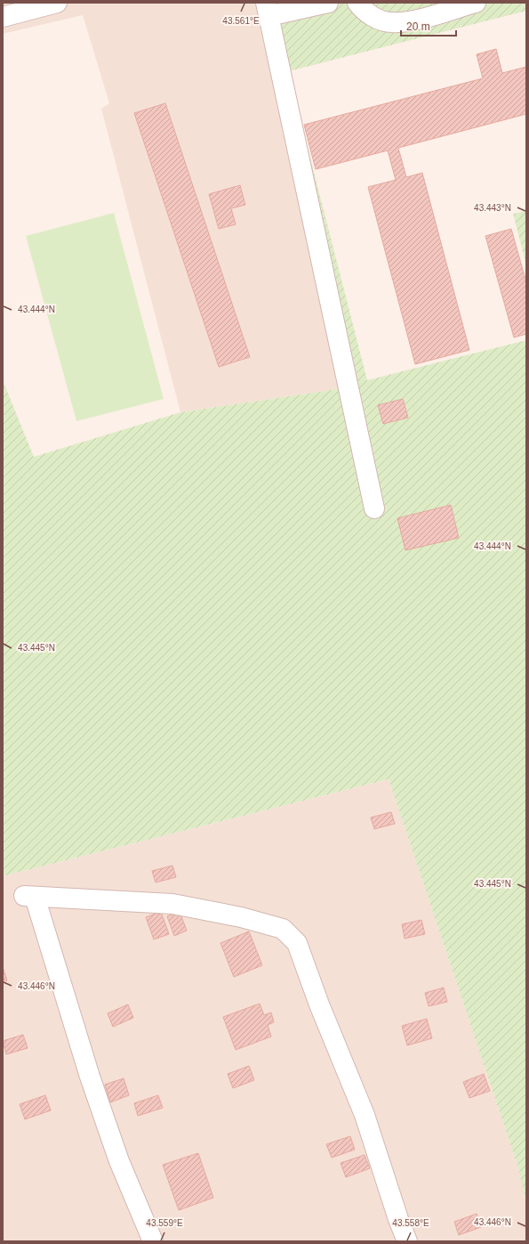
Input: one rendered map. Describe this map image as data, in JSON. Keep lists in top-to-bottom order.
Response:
{
  "scale_bar": "20 m",
  "coordinates": [
    "43.561°E",
    "43.443°N",
    "43.444°N",
    "43.445°N",
    "43.446°N",
    "43.559°E",
    "43.558°E"
  ]
}
